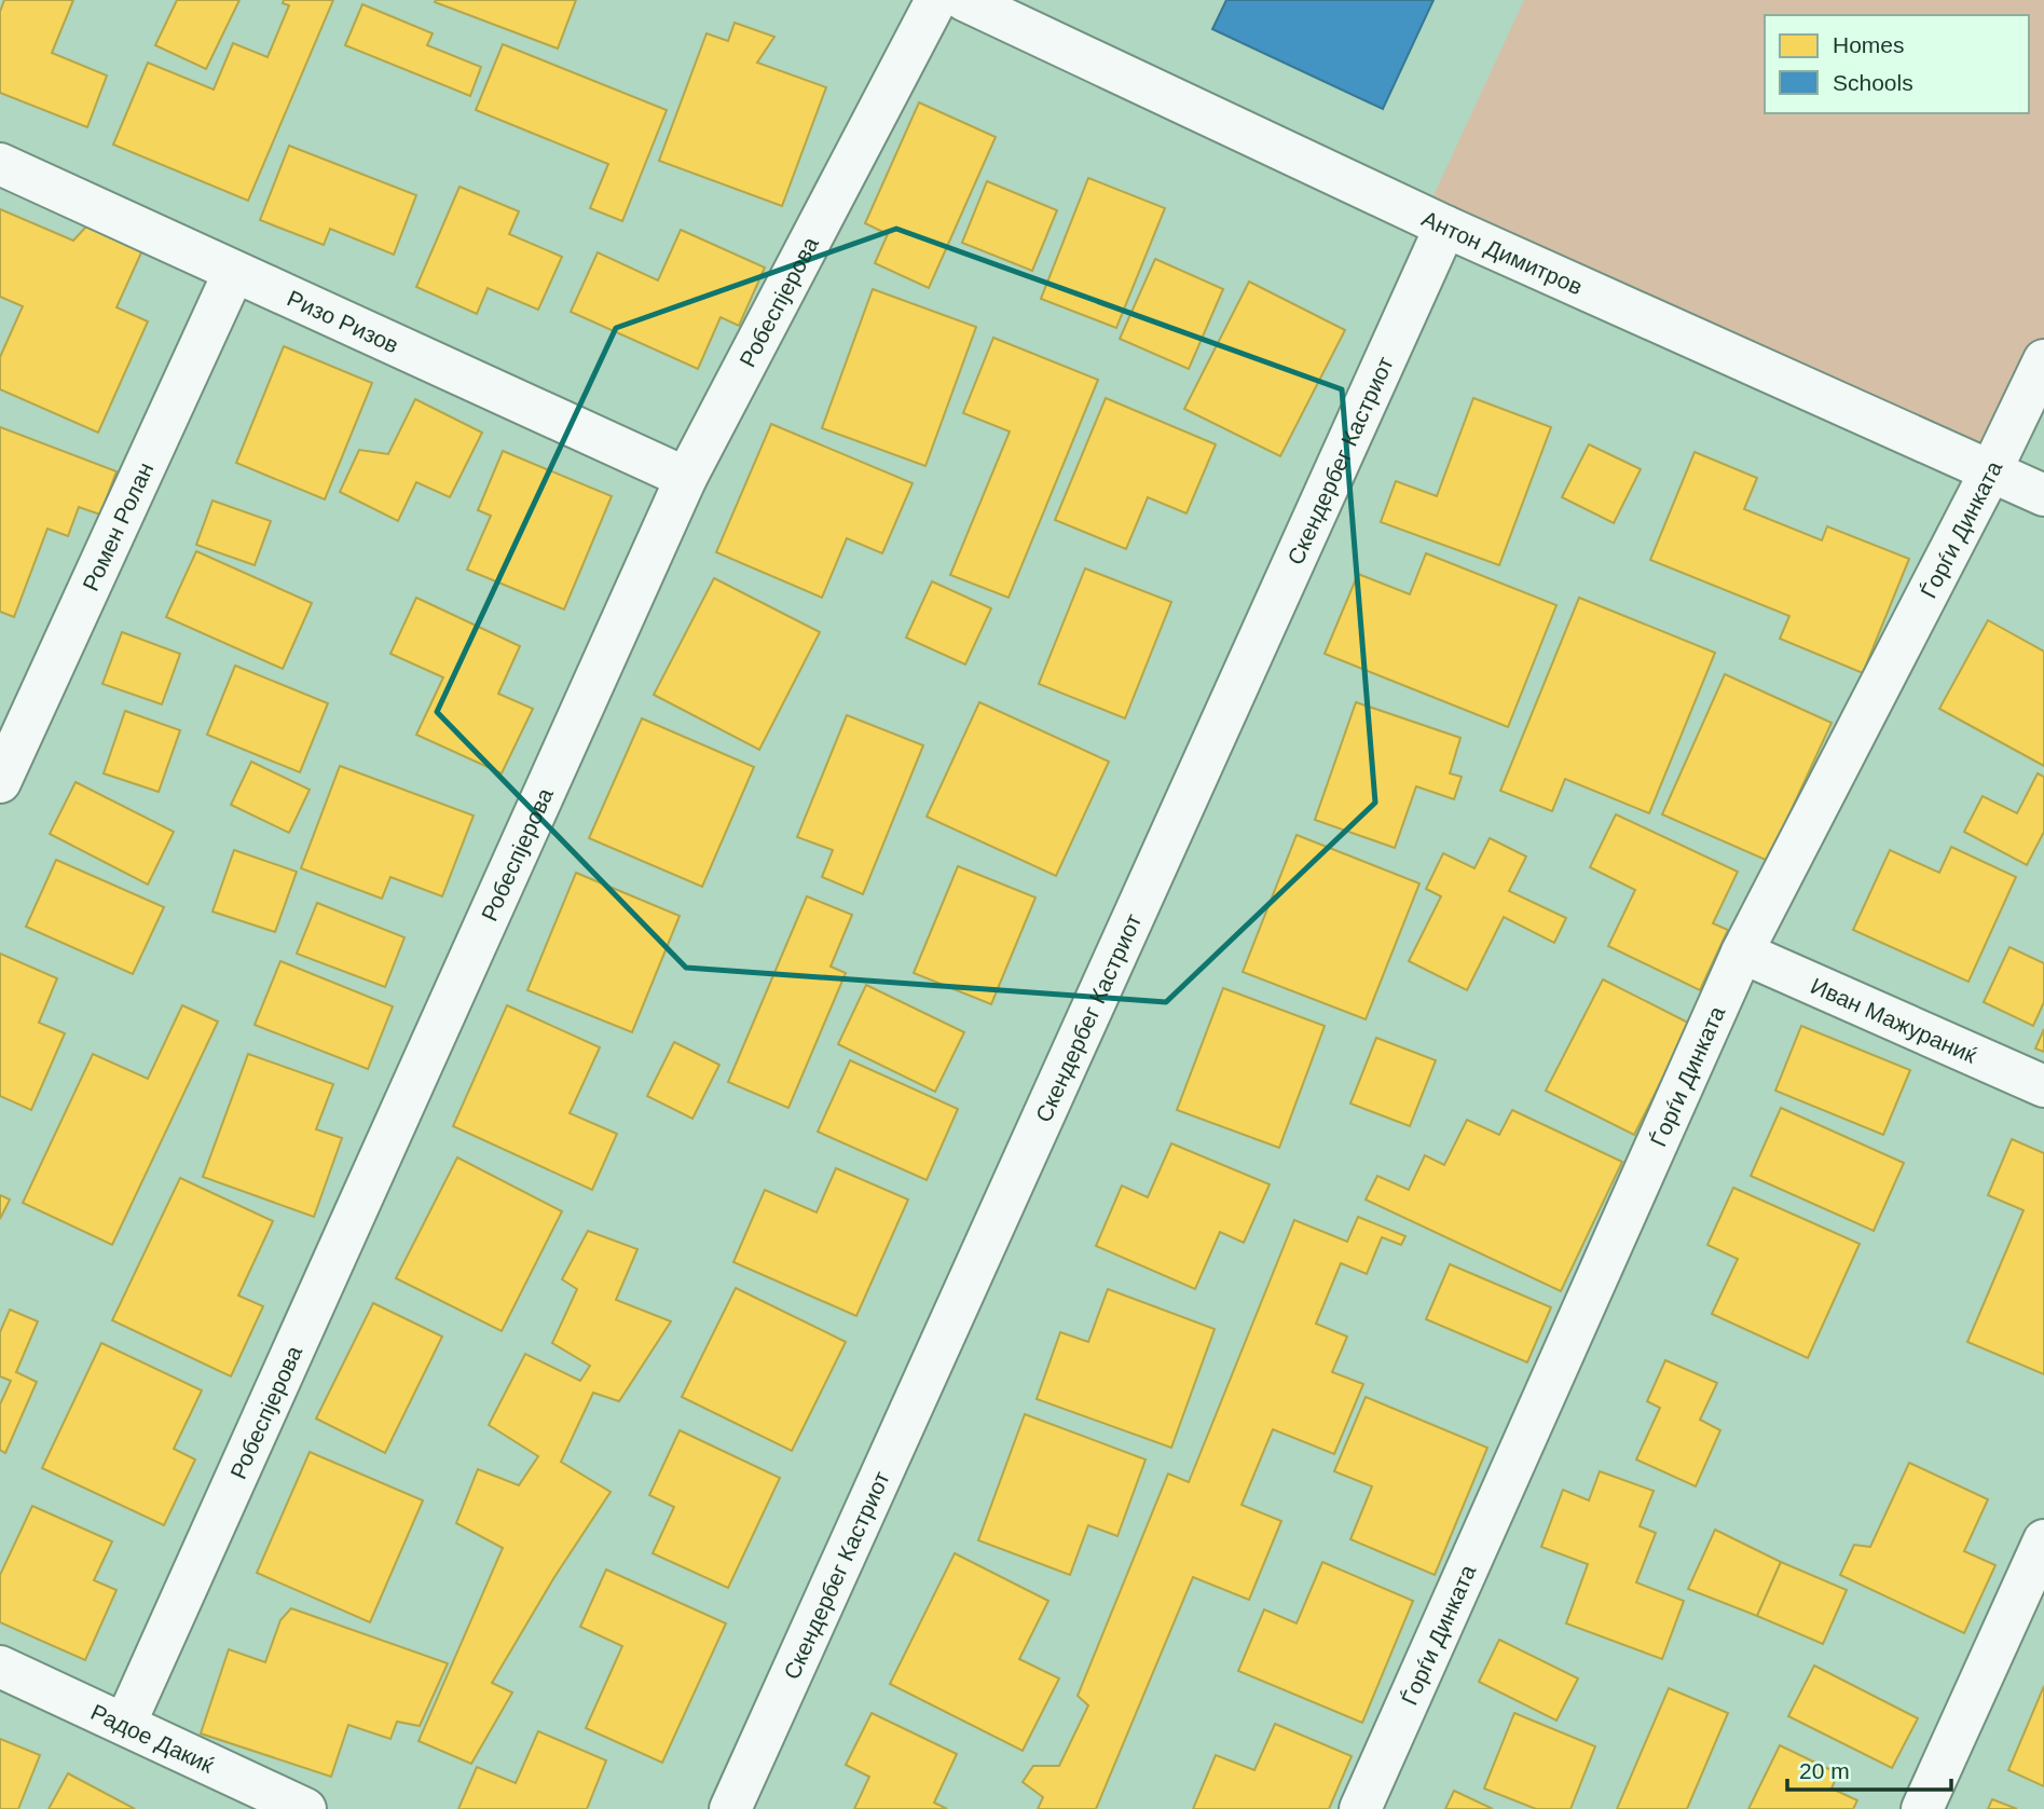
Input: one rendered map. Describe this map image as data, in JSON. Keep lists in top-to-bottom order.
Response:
{
  "streets": {
    "street": [
      "Антон Димитров",
      "Робеспјерова",
      "Ризо Ризов",
      "Скендербег Кастриот",
      "Ромен Ролан",
      "Ѓорѓи Динката",
      "Иван Мажураниќ",
      "Радое Дакиќ"
    ]
  },
  "crossings": [
    ["Антон Димитров", "Скендербег Кастриот"],
    ["Антон Димитров", "Ѓорѓи Динката"],
    ["Робеспјерова", "Ризо Ризов"],
    ["Робеспјерова", "Радое Дакиќ"],
    ["Ризо Ризов", "Ромен Ролан"],
    ["Ѓорѓи Динката", "Иван Мажураниќ"]
  ],
  "legend": ["Homes", "Schools"],
  "scale_bar": "20 m"
}
